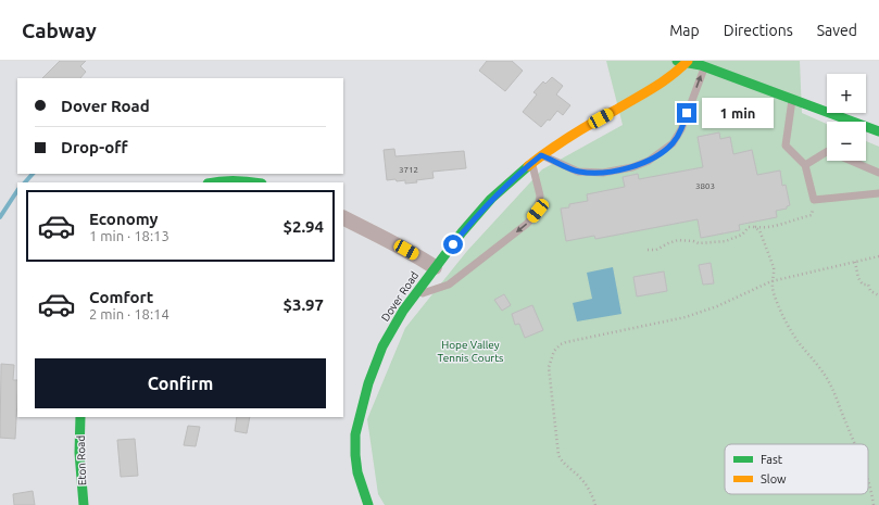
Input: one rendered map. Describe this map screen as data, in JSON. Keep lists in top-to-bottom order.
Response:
{
  "streets": {
    "street": ["Dover Road", "Eton Road"]
  },
  "parks": ["Hope Valley Tennis Courts"],
  "house_numbers": ["3712", "3803"],
  "legend": ["Fast", "Slow"],
  "page": {
    "header": "Cabway",
    "nav": ["Map", "Directions", "Saved"],
    "map_buttons": ["+", "−"],
    "banner": ["Dover Road", "Drop-off"],
    "bubble": "1 min",
    "list": [
      {
        "name": "Economy",
        "note": "1 min · 18:13",
        "value": "$2.94"
      },
      {
        "name": "Comfort",
        "note": "2 min · 18:14",
        "value": "$3.97"
      }
    ],
    "buttons": "Confirm"
  }
}
